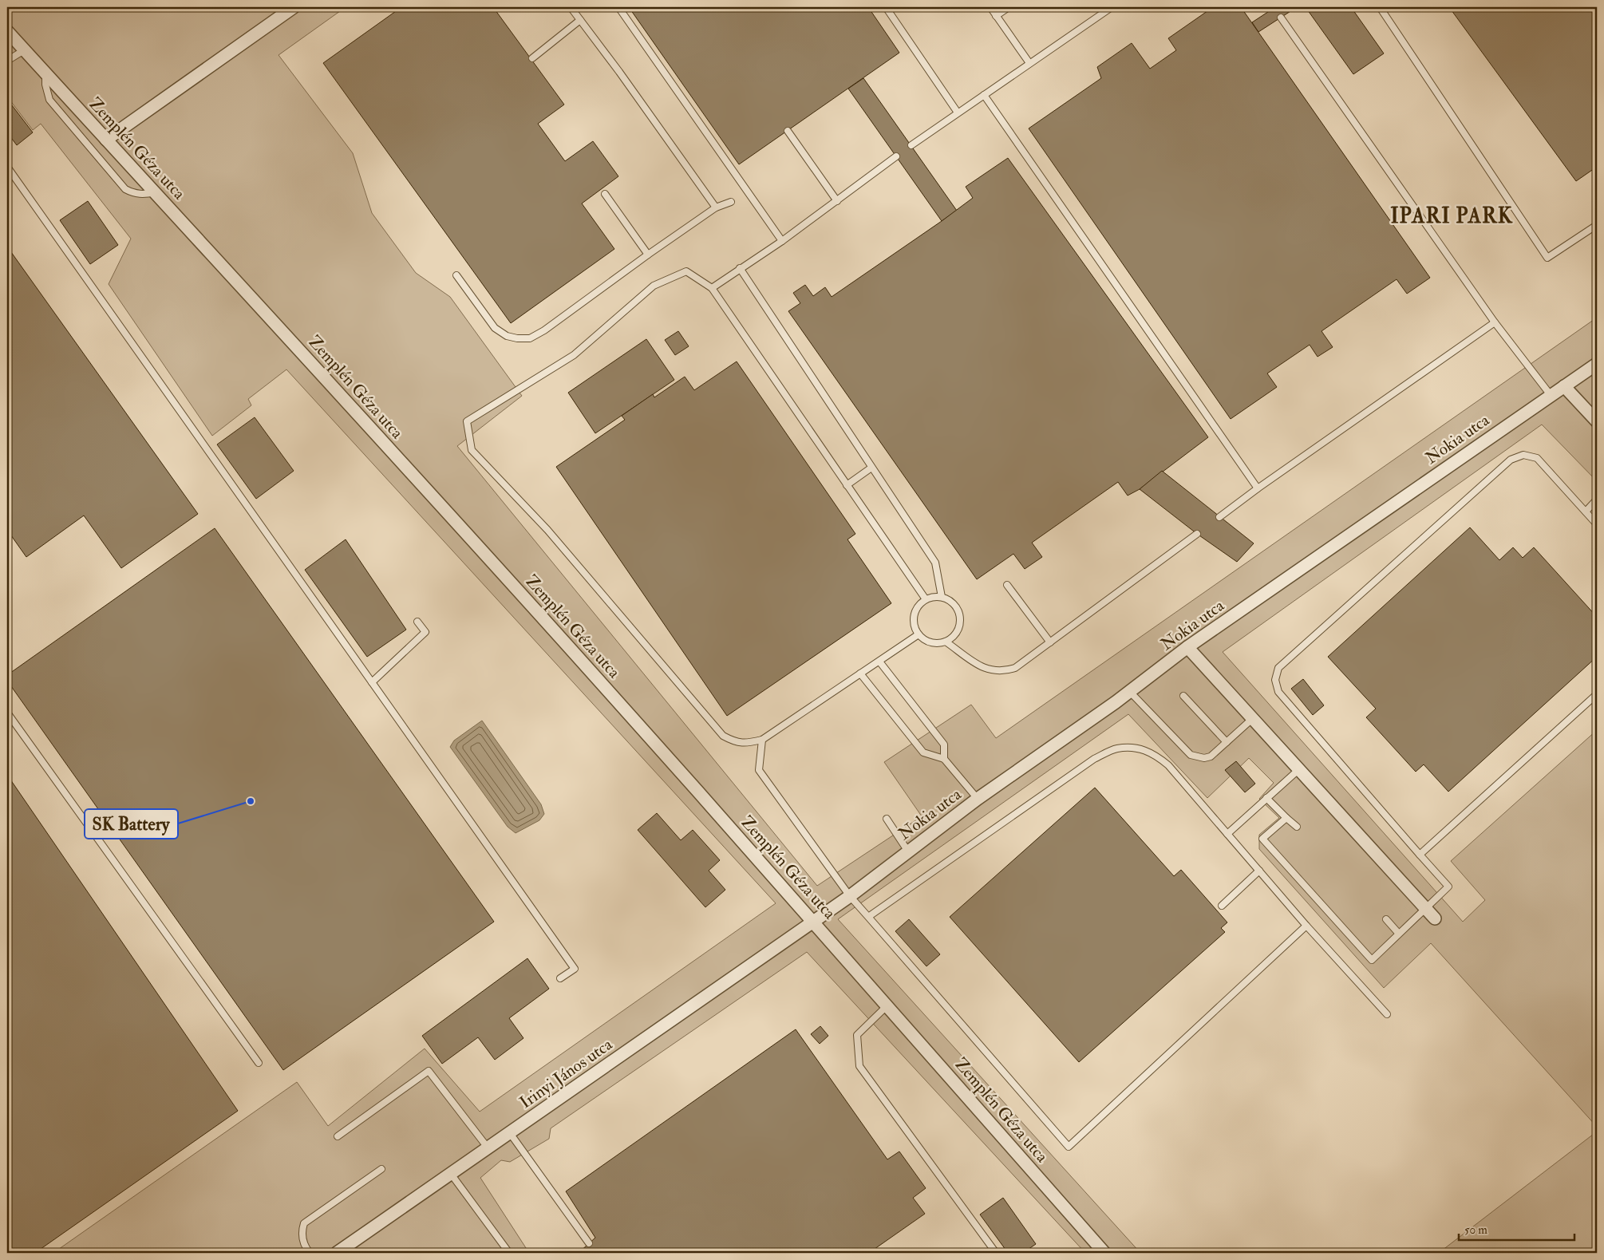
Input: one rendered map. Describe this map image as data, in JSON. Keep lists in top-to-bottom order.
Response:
{
  "streets": {
    "street": ["Zemplén Géza utca", "Nokia utca", "Irinyi János utca"]
  },
  "crossings": [
    ["Zemplén Géza utca", "Nokia utca"],
    ["Zemplén Géza utca", "Irinyi János utca"],
    ["Nokia utca", "Irinyi János utca"]
  ],
  "districts": ["IPARI PARK"],
  "places": ["SK Battery"],
  "scale_bar": "50 m"
}
